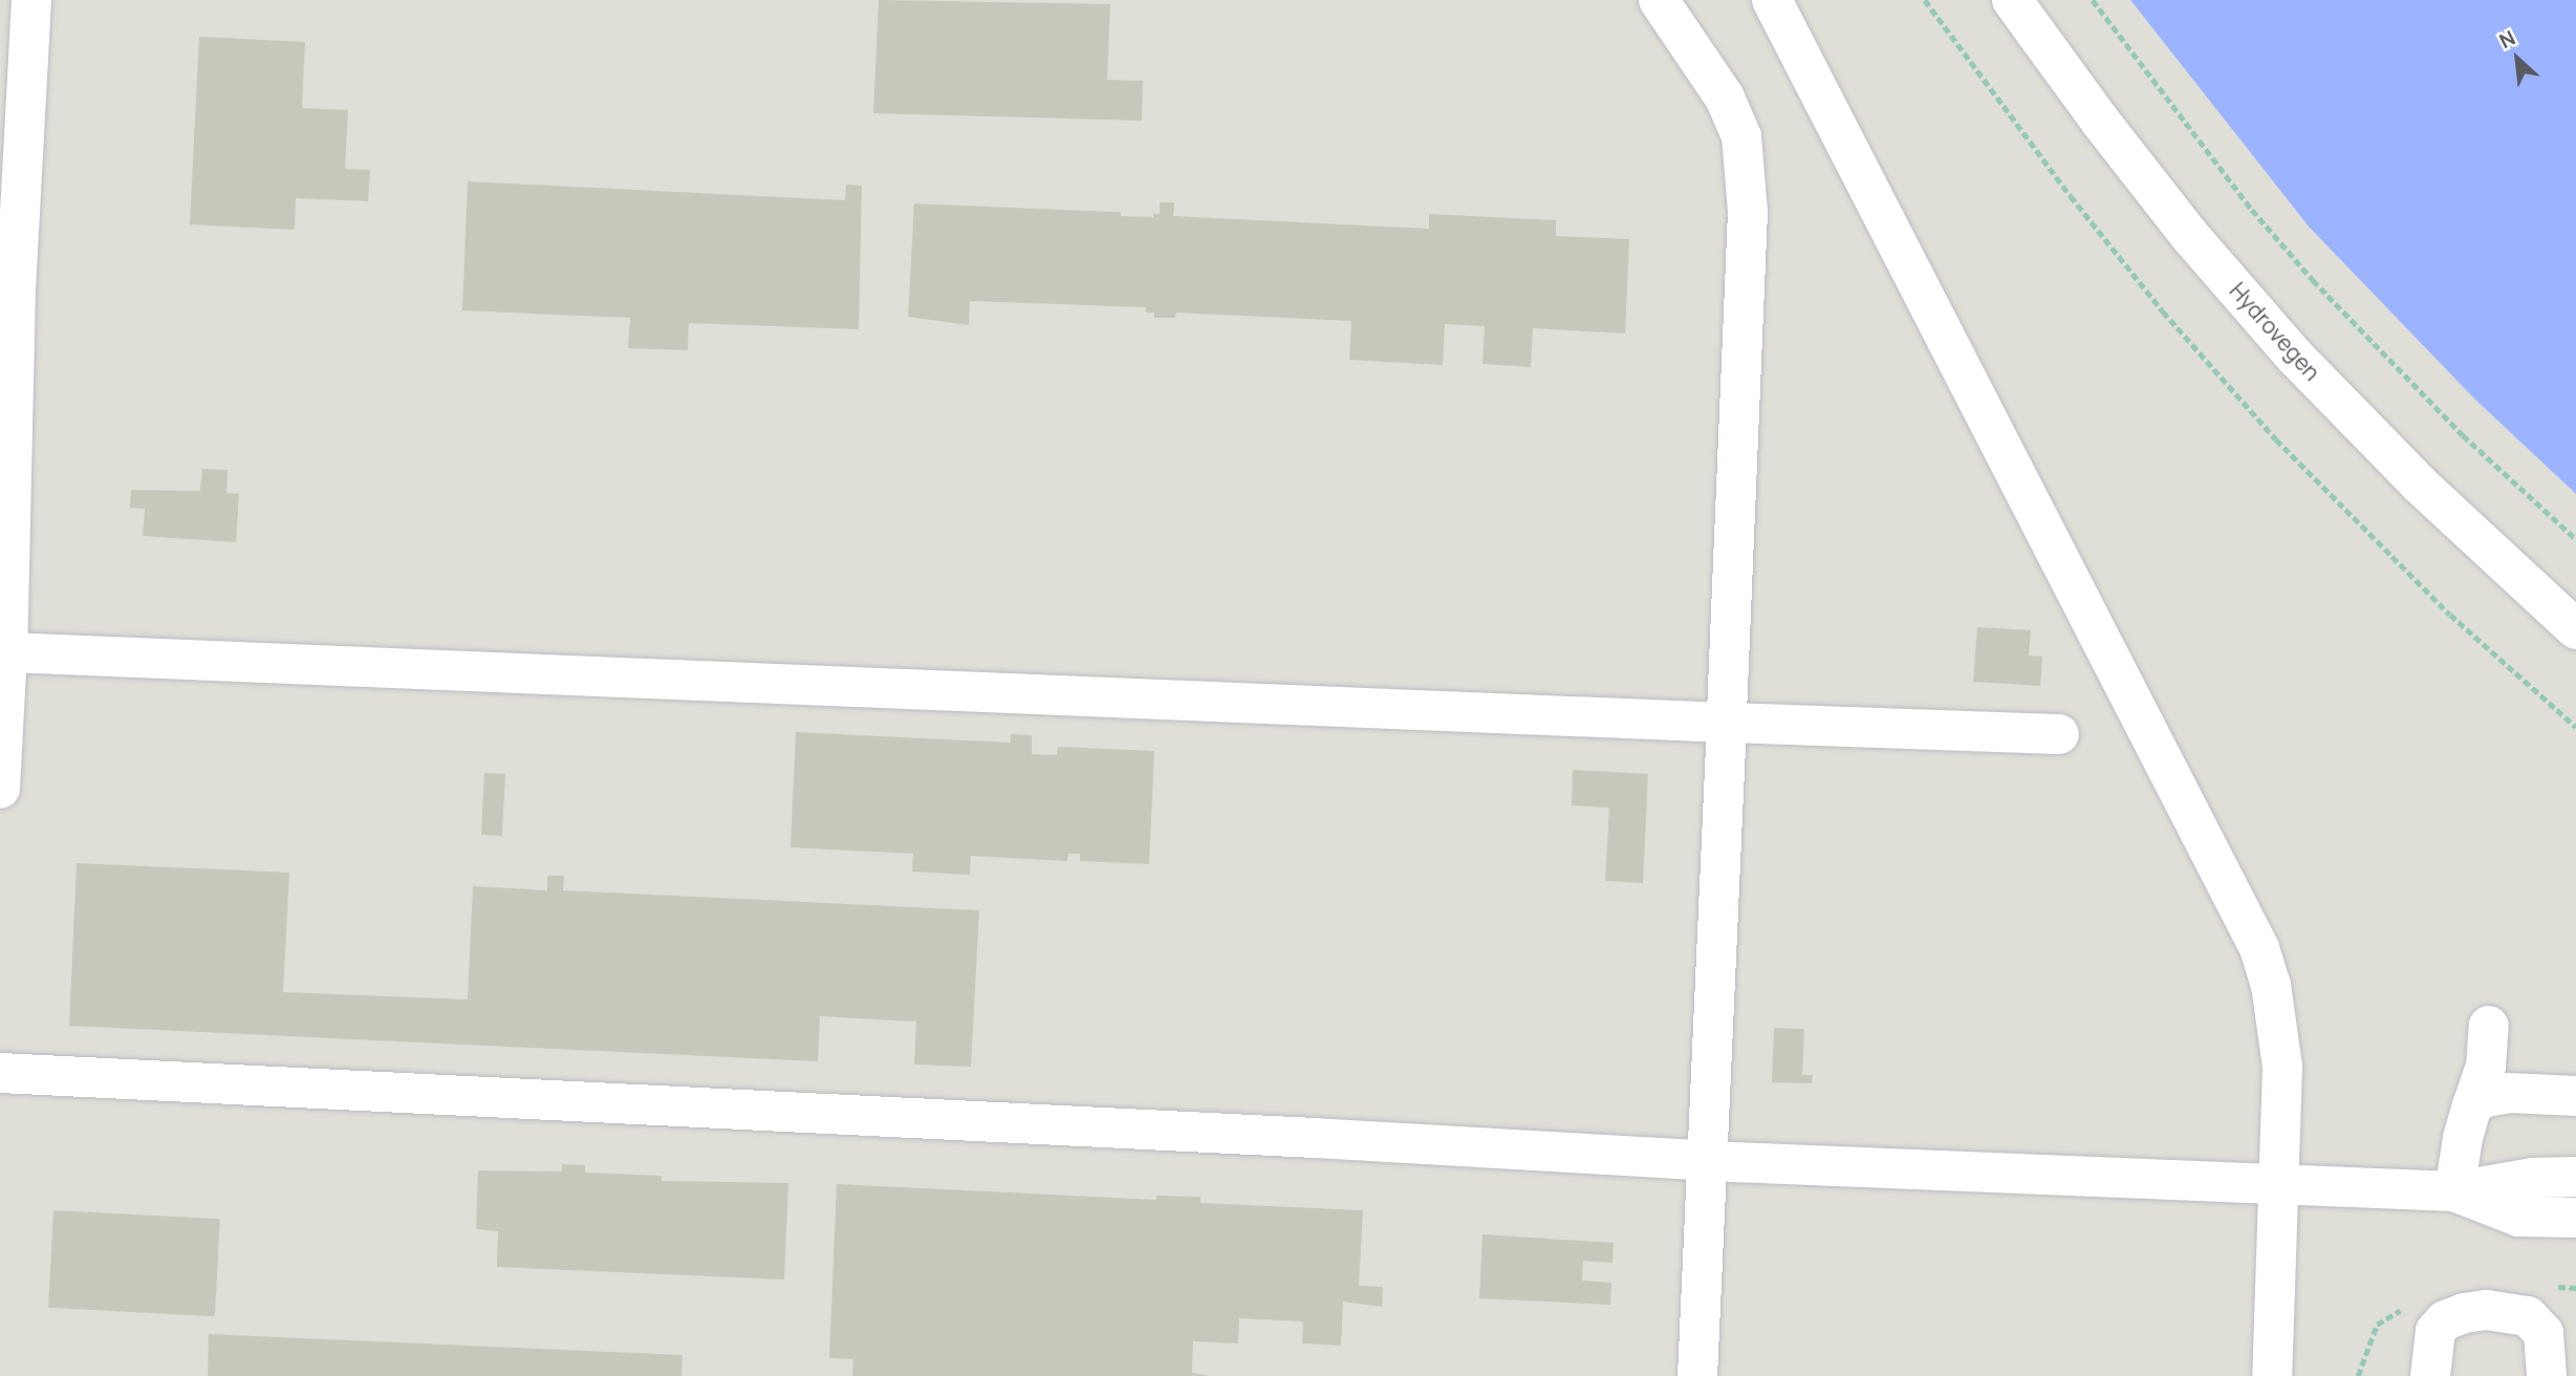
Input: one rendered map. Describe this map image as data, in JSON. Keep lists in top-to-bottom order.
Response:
{
  "streets": {
    "street": ["Hydrovegen"]
  },
  "north": "top left"
}
